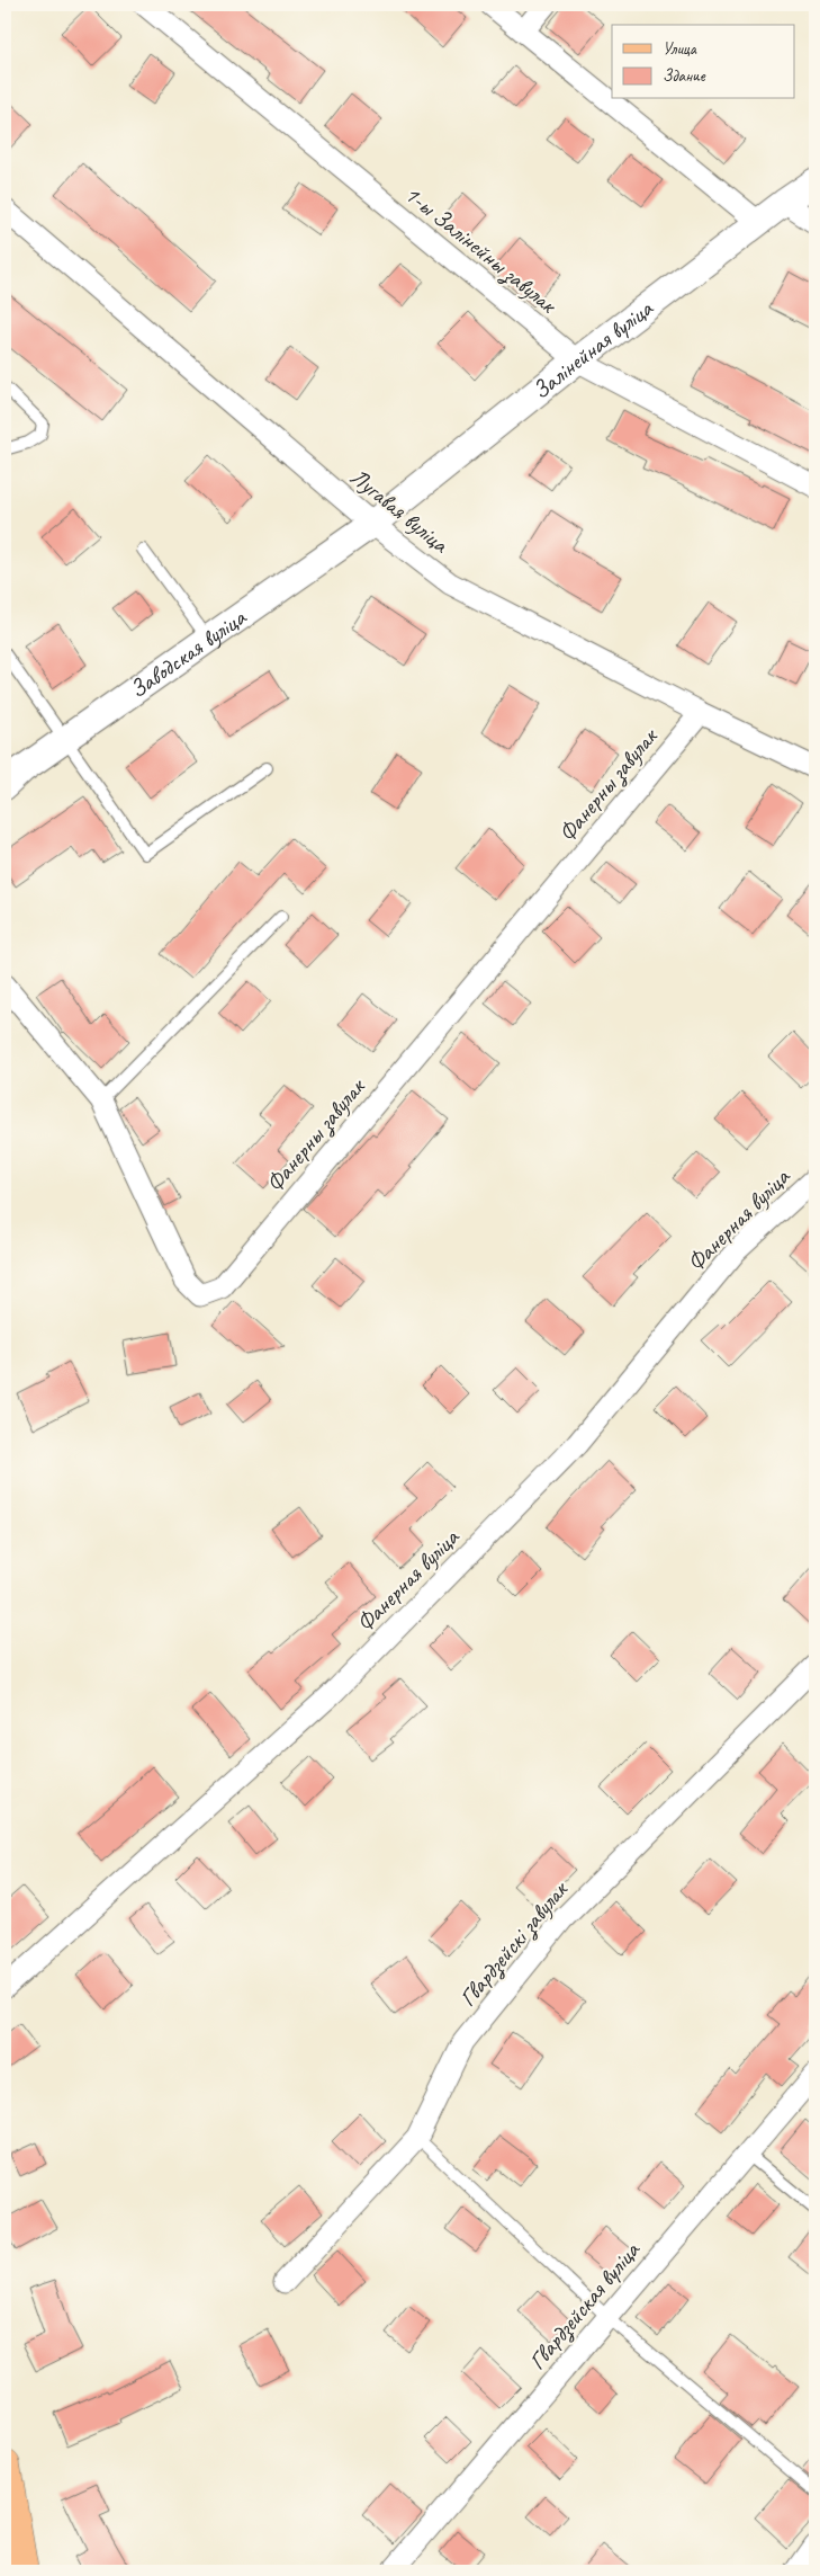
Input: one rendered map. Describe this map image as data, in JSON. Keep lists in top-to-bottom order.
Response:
{
  "streets": {
    "street": [
      "1-ы Залінейны завулак",
      "Залінейная вуліца",
      "Лугавая вуліца",
      "Заводская вуліца",
      "Фанерны завулак",
      "Фанерная вуліца",
      "Гвардзейскі завулак",
      "Гвардзейская вуліца"
    ]
  },
  "crossings": [
    ["1-ы Залінейны завулак", "Залінейная вуліца"],
    ["Залінейная вуліца", "Лугавая вуліца"],
    ["Залінейная вуліца", "Заводская вуліца"],
    ["Лугавая вуліца", "Заводская вуліца"],
    ["Лугавая вуліца", "Фанерны завулак"]
  ],
  "legend": ["Улица", "Здание"]
}
